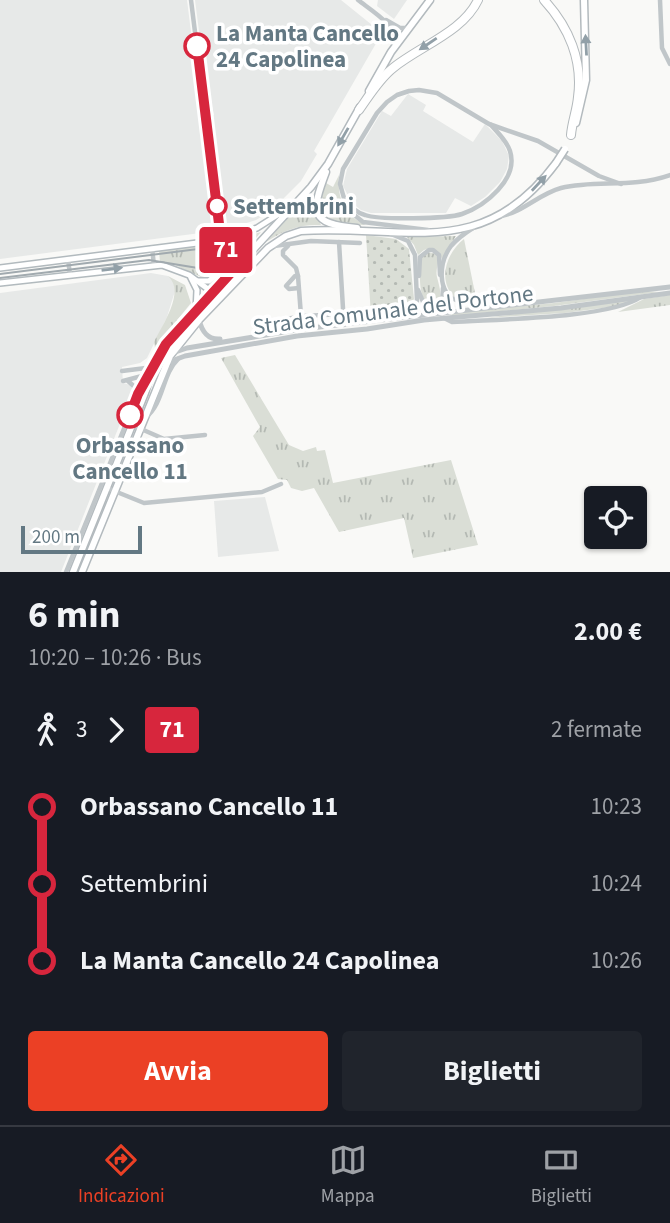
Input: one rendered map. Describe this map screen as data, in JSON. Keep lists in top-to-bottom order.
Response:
{
  "streets": {
    "street": ["Strada Comunale del Portone"]
  },
  "places": ["La Manta Cancello 24 Capolinea", "Settembrini", "Orbassano Cancello 11"],
  "lines": ["bus line 71"],
  "scale_bar": "200 m",
  "page": {
    "on_map": "71",
    "scale": "200 m",
    "heading": ["6 min", "10:20 – 10:26 · Bus", "2.00 €"],
    "legs": ["3", "71", "2 fermate"],
    "list": [
      {
        "name": "Orbassano Cancello 11",
        "value": "10:23"
      },
      {
        "name": "Settembrini",
        "value": "10:24"
      },
      {
        "name": "La Manta Cancello 24 Capolinea",
        "value": "10:26"
      }
    ],
    "buttons": ["Avvia", "Biglietti"],
    "tabs": ["Indicazioni", "Mappa", "Biglietti"]
  }
}
